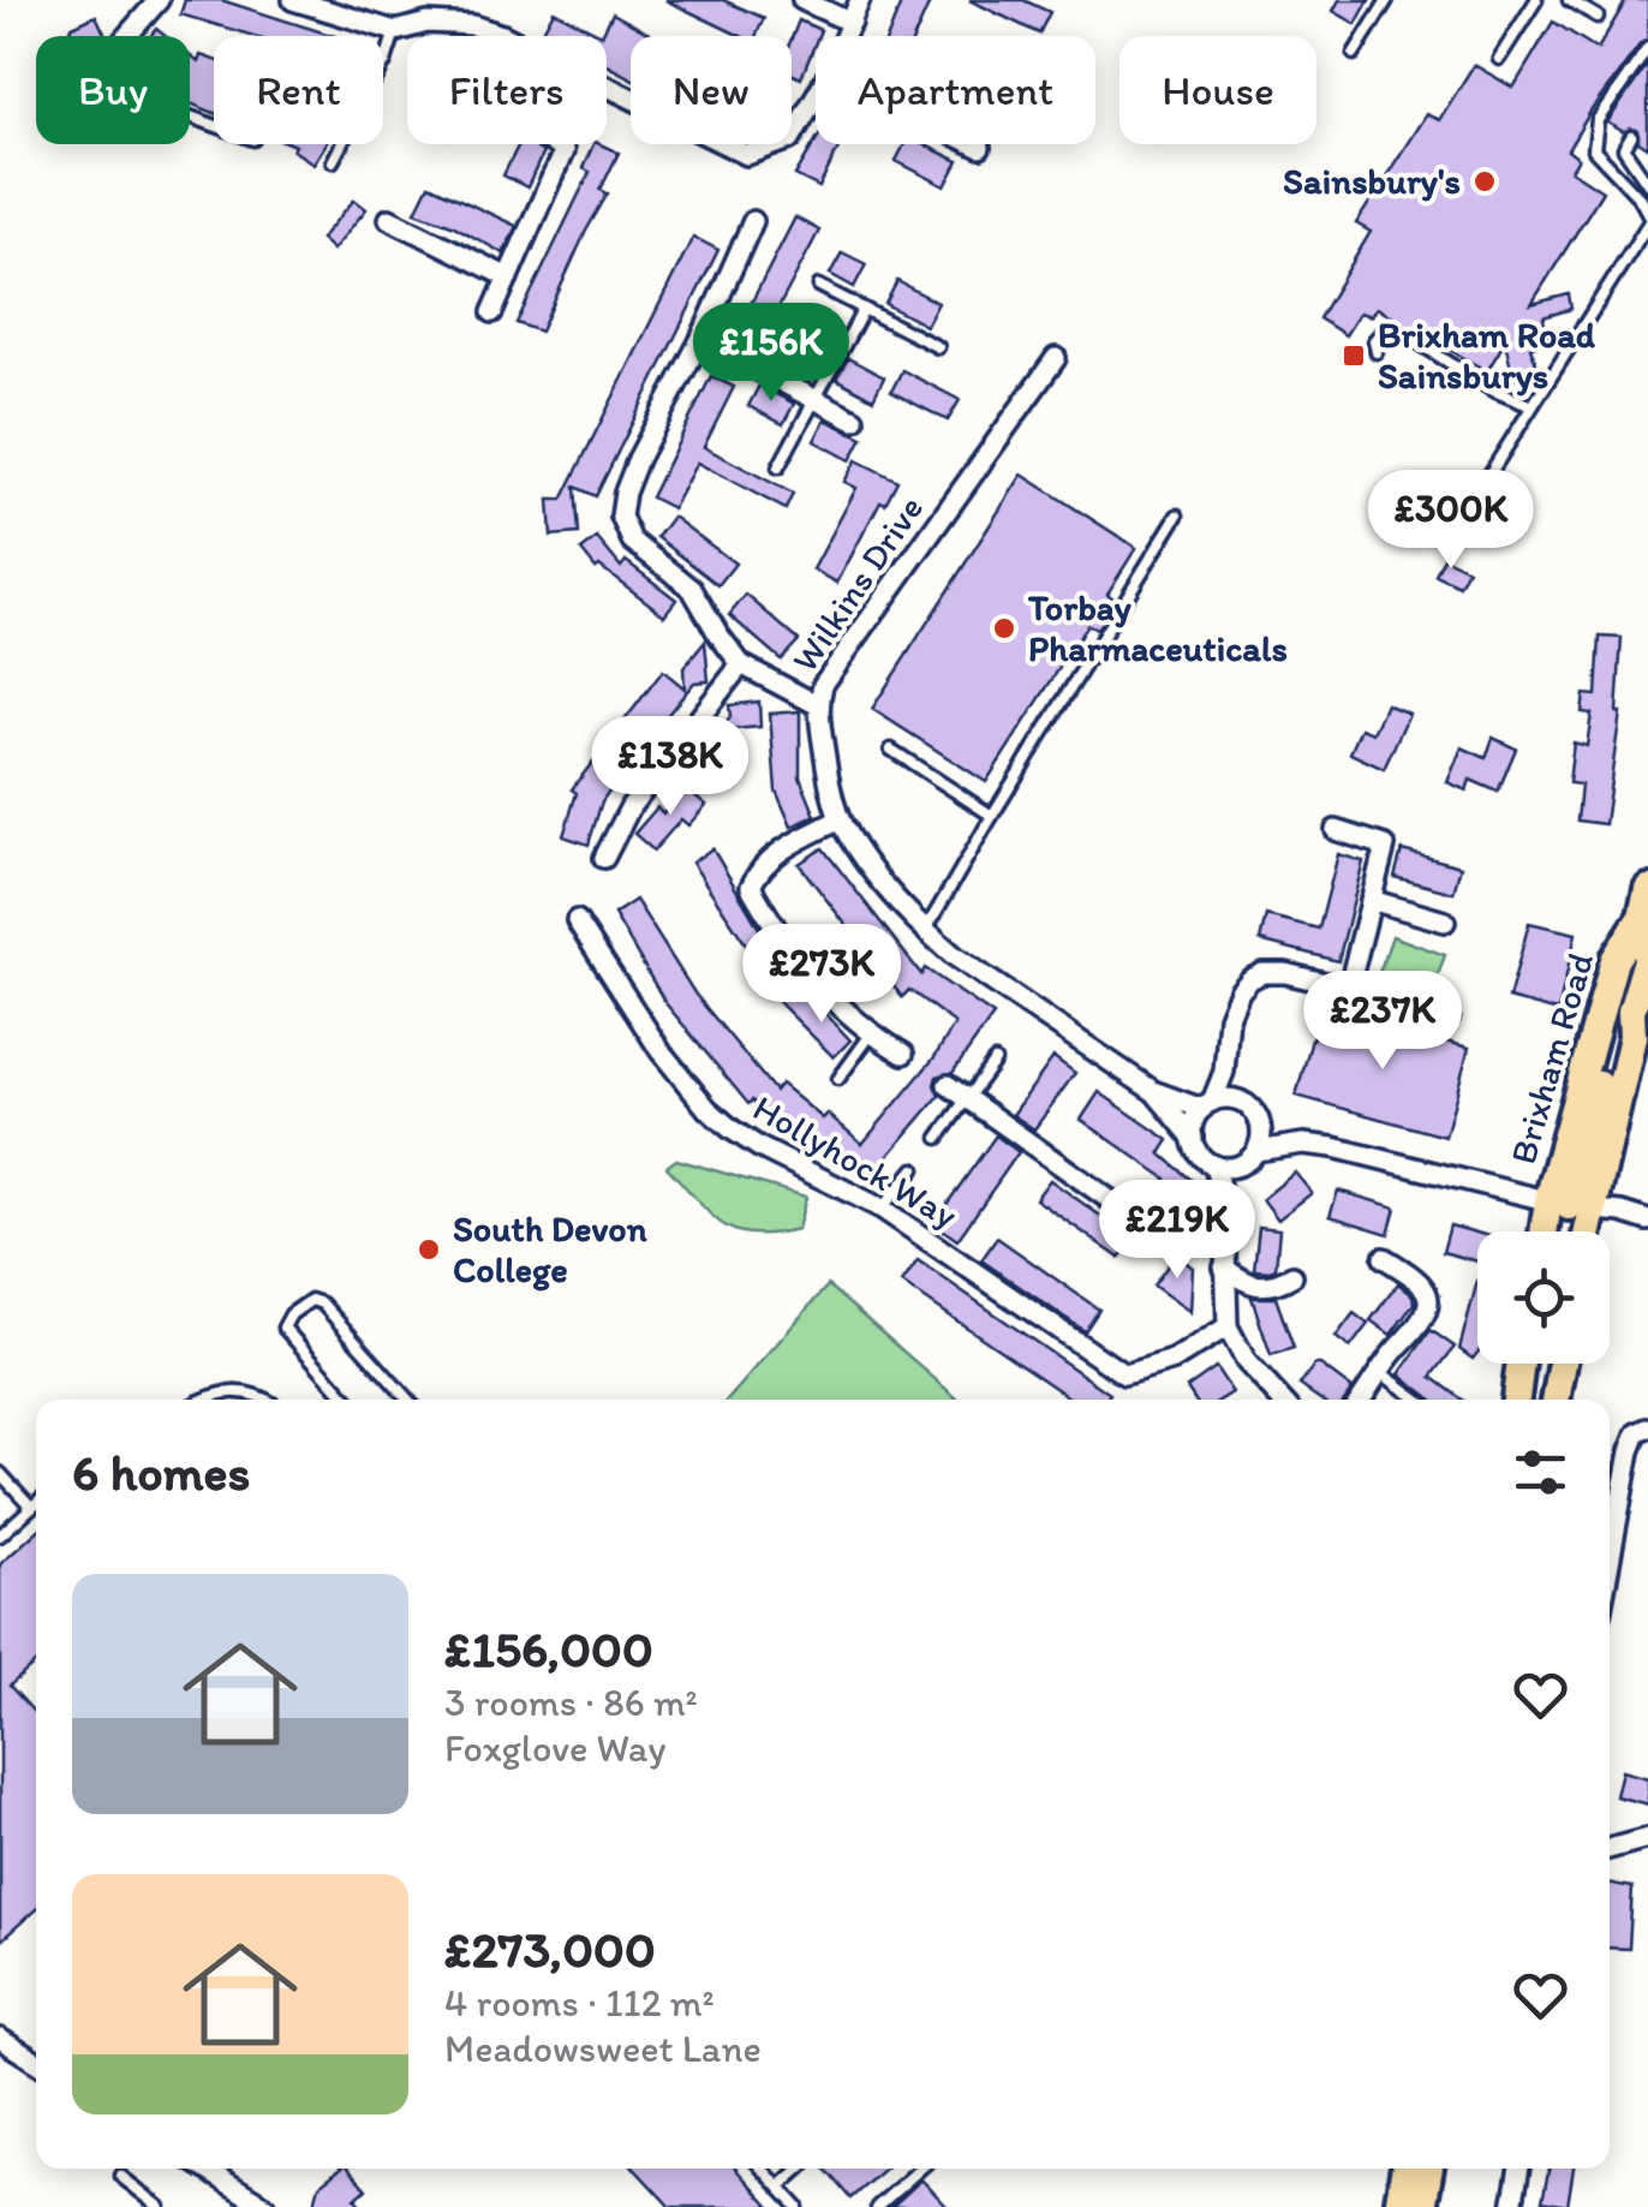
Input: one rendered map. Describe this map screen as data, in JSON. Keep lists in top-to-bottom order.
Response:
{
  "streets": {
    "main road": ["Brixham Road"],
    "street": ["Wilkins Drive", "Hollyhock Way"]
  },
  "places": {
    "other": ["Sainsbury's", "Torbay Pharmaceuticals", "South Devon College"],
    "transit": ["Brixham Road Sainsburys"]
  },
  "page": {
    "chip": [
      "Buy",
      "Rent",
      "Filters",
      "New",
      "Apartment",
      "House"
    ],
    "price": [
      "£156K",
      "£300K",
      "£138K",
      "£273K",
      "£237K",
      "£219K"
    ],
    "heading": "6 homes",
    "list": [
      {
        "name": "£156,000",
        "note": "3 rooms · 86 m² · Foxglove Way"
      },
      {
        "name": "£273,000",
        "note": "4 rooms · 112 m² · Meadowsweet Lane"
      }
    ]
  }
}
